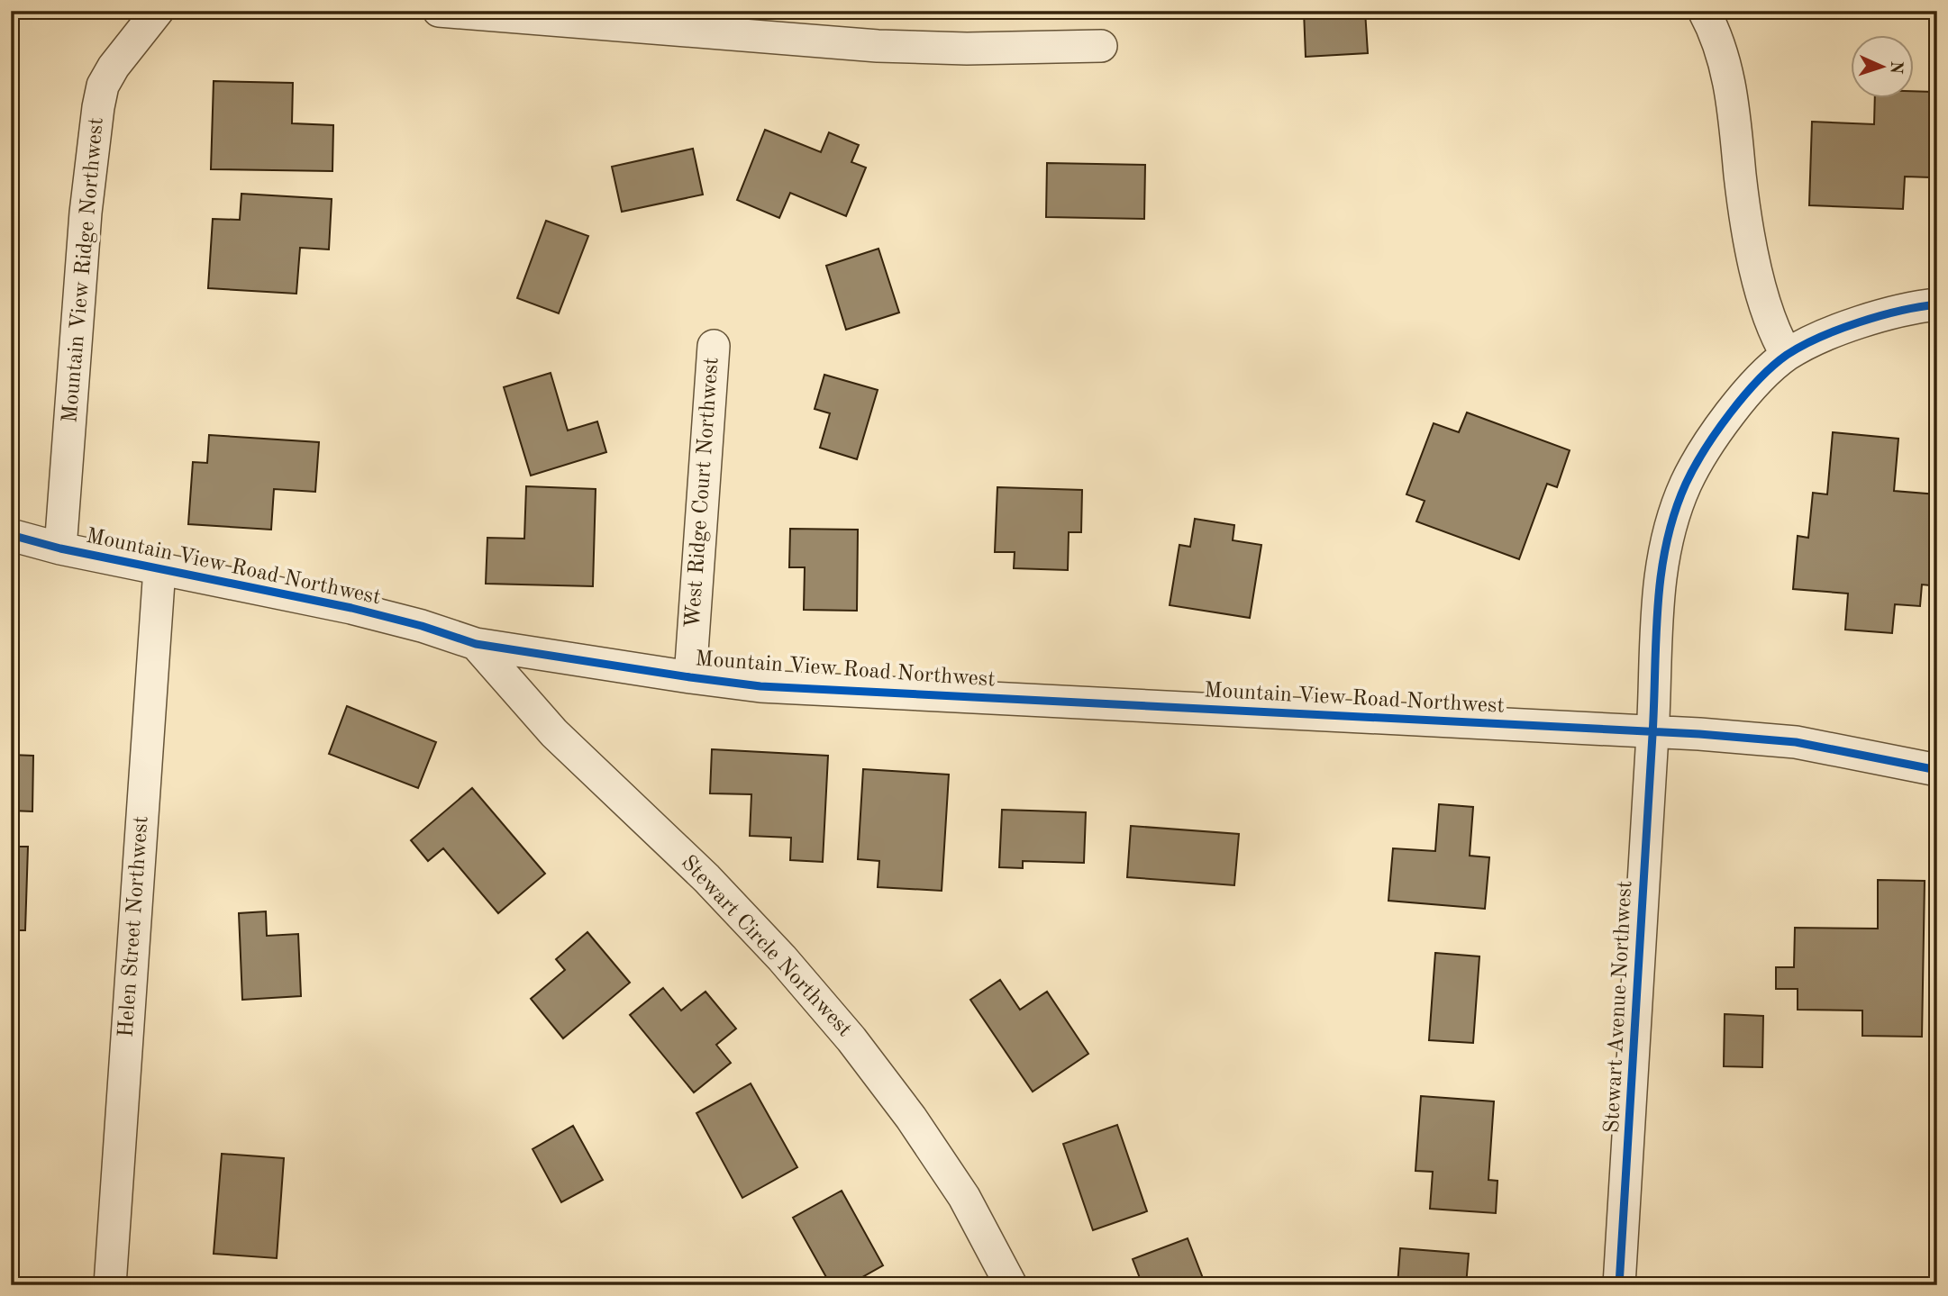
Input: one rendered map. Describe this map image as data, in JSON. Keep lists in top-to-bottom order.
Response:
{
  "streets": {
    "street": [
      "Mountain View Ridge Northwest",
      "West Ridge Court Northwest",
      "Mountain View Road Northwest",
      "Helen Street Northwest",
      "Stewart Circle Northwest",
      "Stewart Avenue Northwest"
    ]
  },
  "crossings": [
    ["Mountain View Ridge Northwest", "Mountain View Road Northwest"],
    ["West Ridge Court Northwest", "Mountain View Road Northwest"],
    ["Mountain View Road Northwest", "Helen Street Northwest"],
    ["Mountain View Road Northwest", "Stewart Circle Northwest"],
    ["Mountain View Road Northwest", "Stewart Avenue Northwest"]
  ],
  "north": "right"
}
